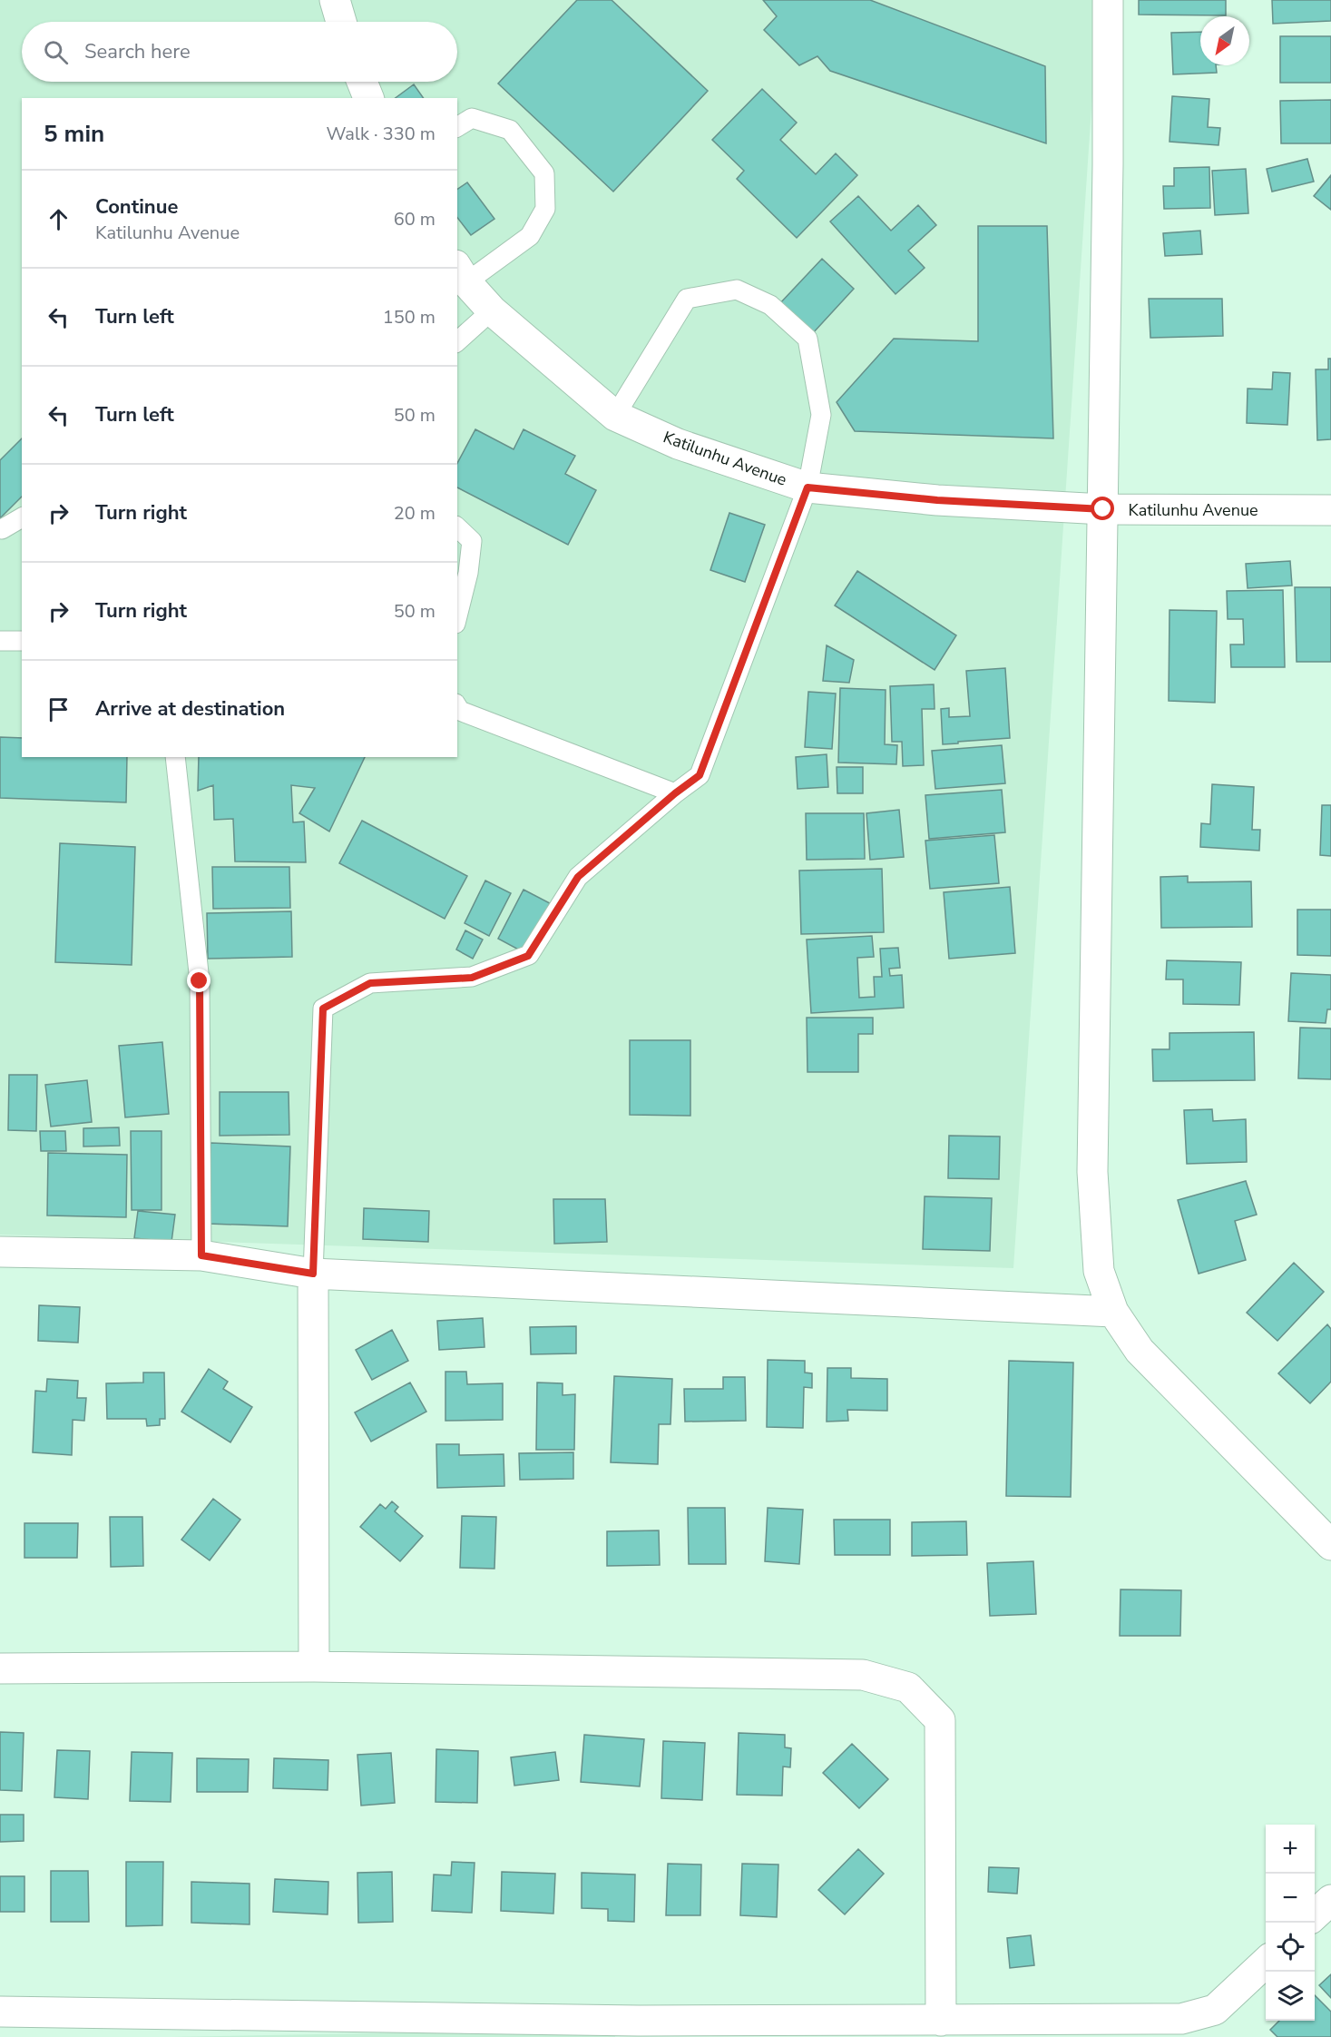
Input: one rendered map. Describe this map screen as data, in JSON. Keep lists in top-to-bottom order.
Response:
{
  "streets": {
    "street": ["Katilunhu Avenue"]
  },
  "north": "bottom left",
  "page": {
    "search": "Search here",
    "heading": ["5 min", "Walk · 330 m"],
    "list": [
      ["Continue", "Katilunhu Avenue", "60 m"],
      ["Turn left", "150 m"],
      ["Turn left", "50 m"],
      ["Turn right", "20 m"],
      ["Turn right", "50 m"],
      "Arrive at destination"
    ],
    "map_buttons": ["+", "−"]
  }
}
